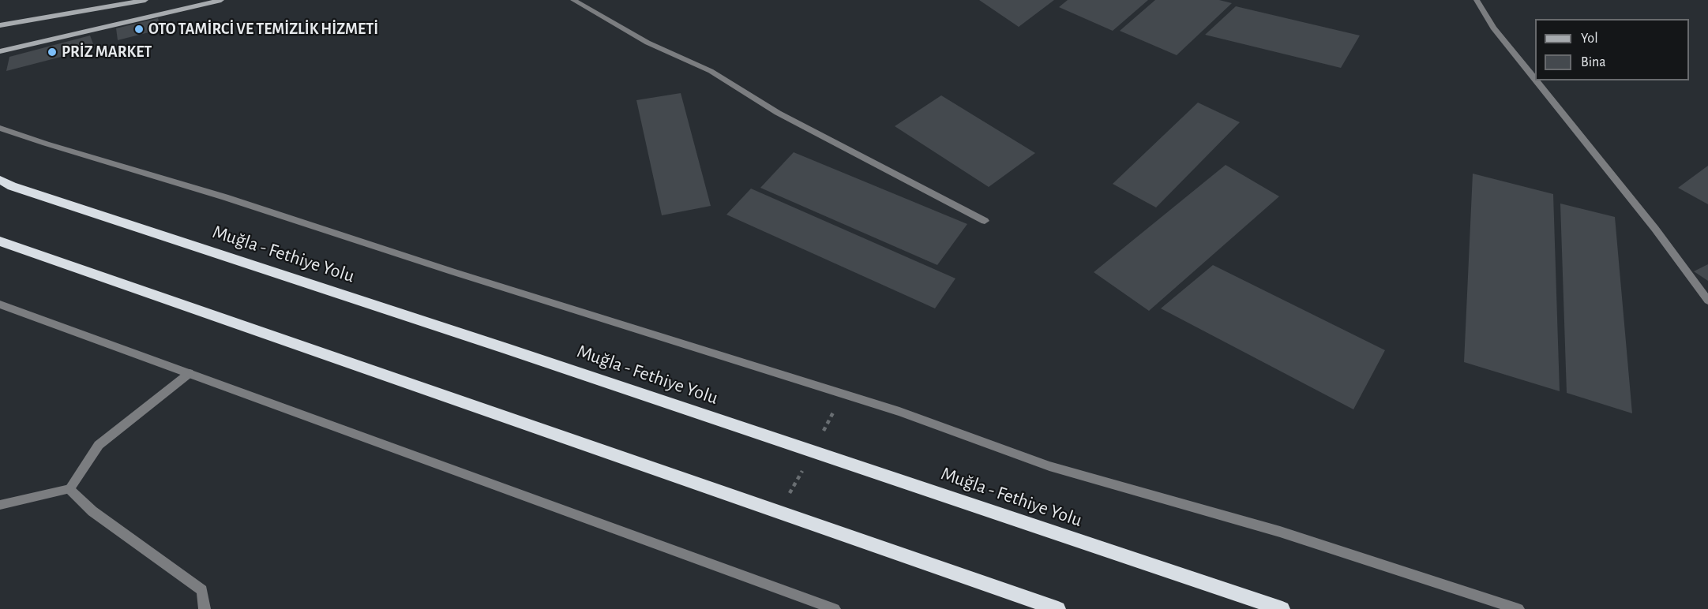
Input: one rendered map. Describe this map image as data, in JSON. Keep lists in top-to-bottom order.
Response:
{
  "streets": {
    "highway": ["Muğla - Fethiye Yolu"]
  },
  "places": ["OTO TAMİRCİ VE TEMİZLİK HİZMETİ", "PRİZ MARKET"],
  "legend": ["Yol", "Bina"]
}
